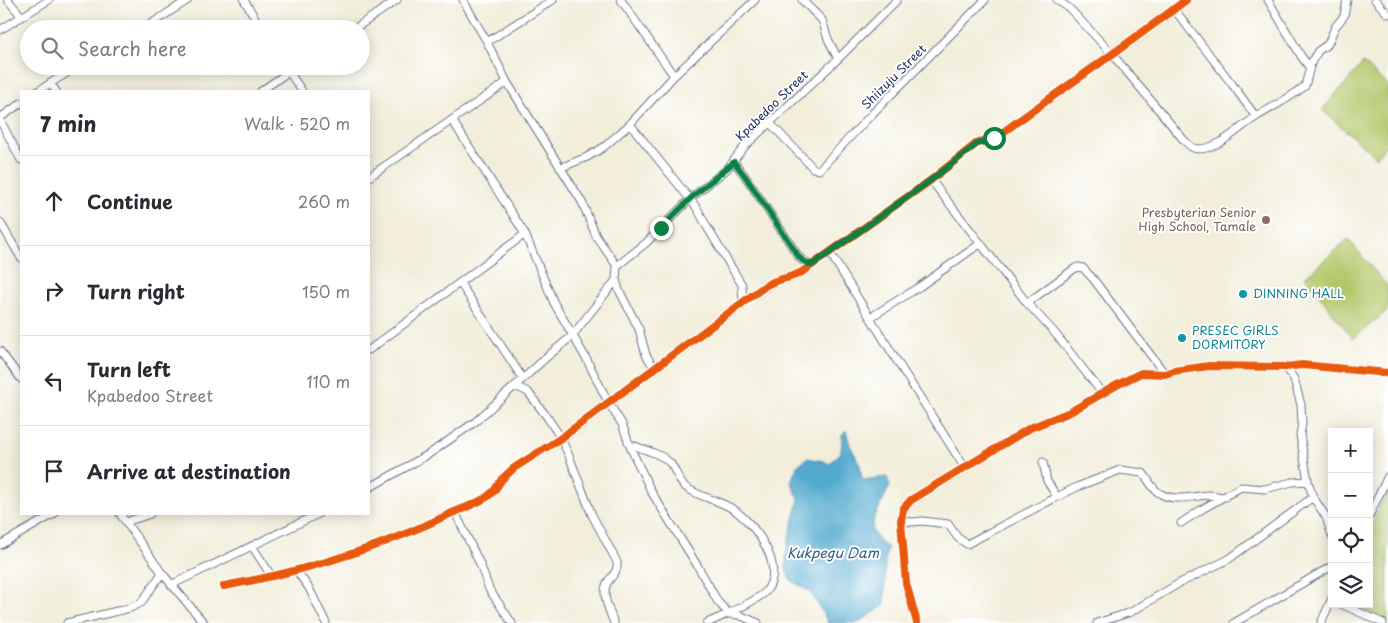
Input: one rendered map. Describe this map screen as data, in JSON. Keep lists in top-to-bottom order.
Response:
{
  "streets": {
    "street": ["Shiizuju Street", "Kpabedoo Street"]
  },
  "crossings": [
    ["Shiizuju Street", "Kpabedoo Street"]
  ],
  "water": ["Kukpegu Dam"],
  "places": ["Presbyterian Senior High School, Tamale", "DINNING HALL", "PRESEC GIRLS DORMITORY"],
  "page": {
    "search": "Search here",
    "heading": ["7 min", "Walk · 520 m"],
    "list": [
      ["Continue", "260 m"],
      ["Turn right", "150 m"],
      ["Turn left", "Kpabedoo Street", "110 m"],
      "Arrive at destination"
    ],
    "map_buttons": ["+", "−"]
  }
}
